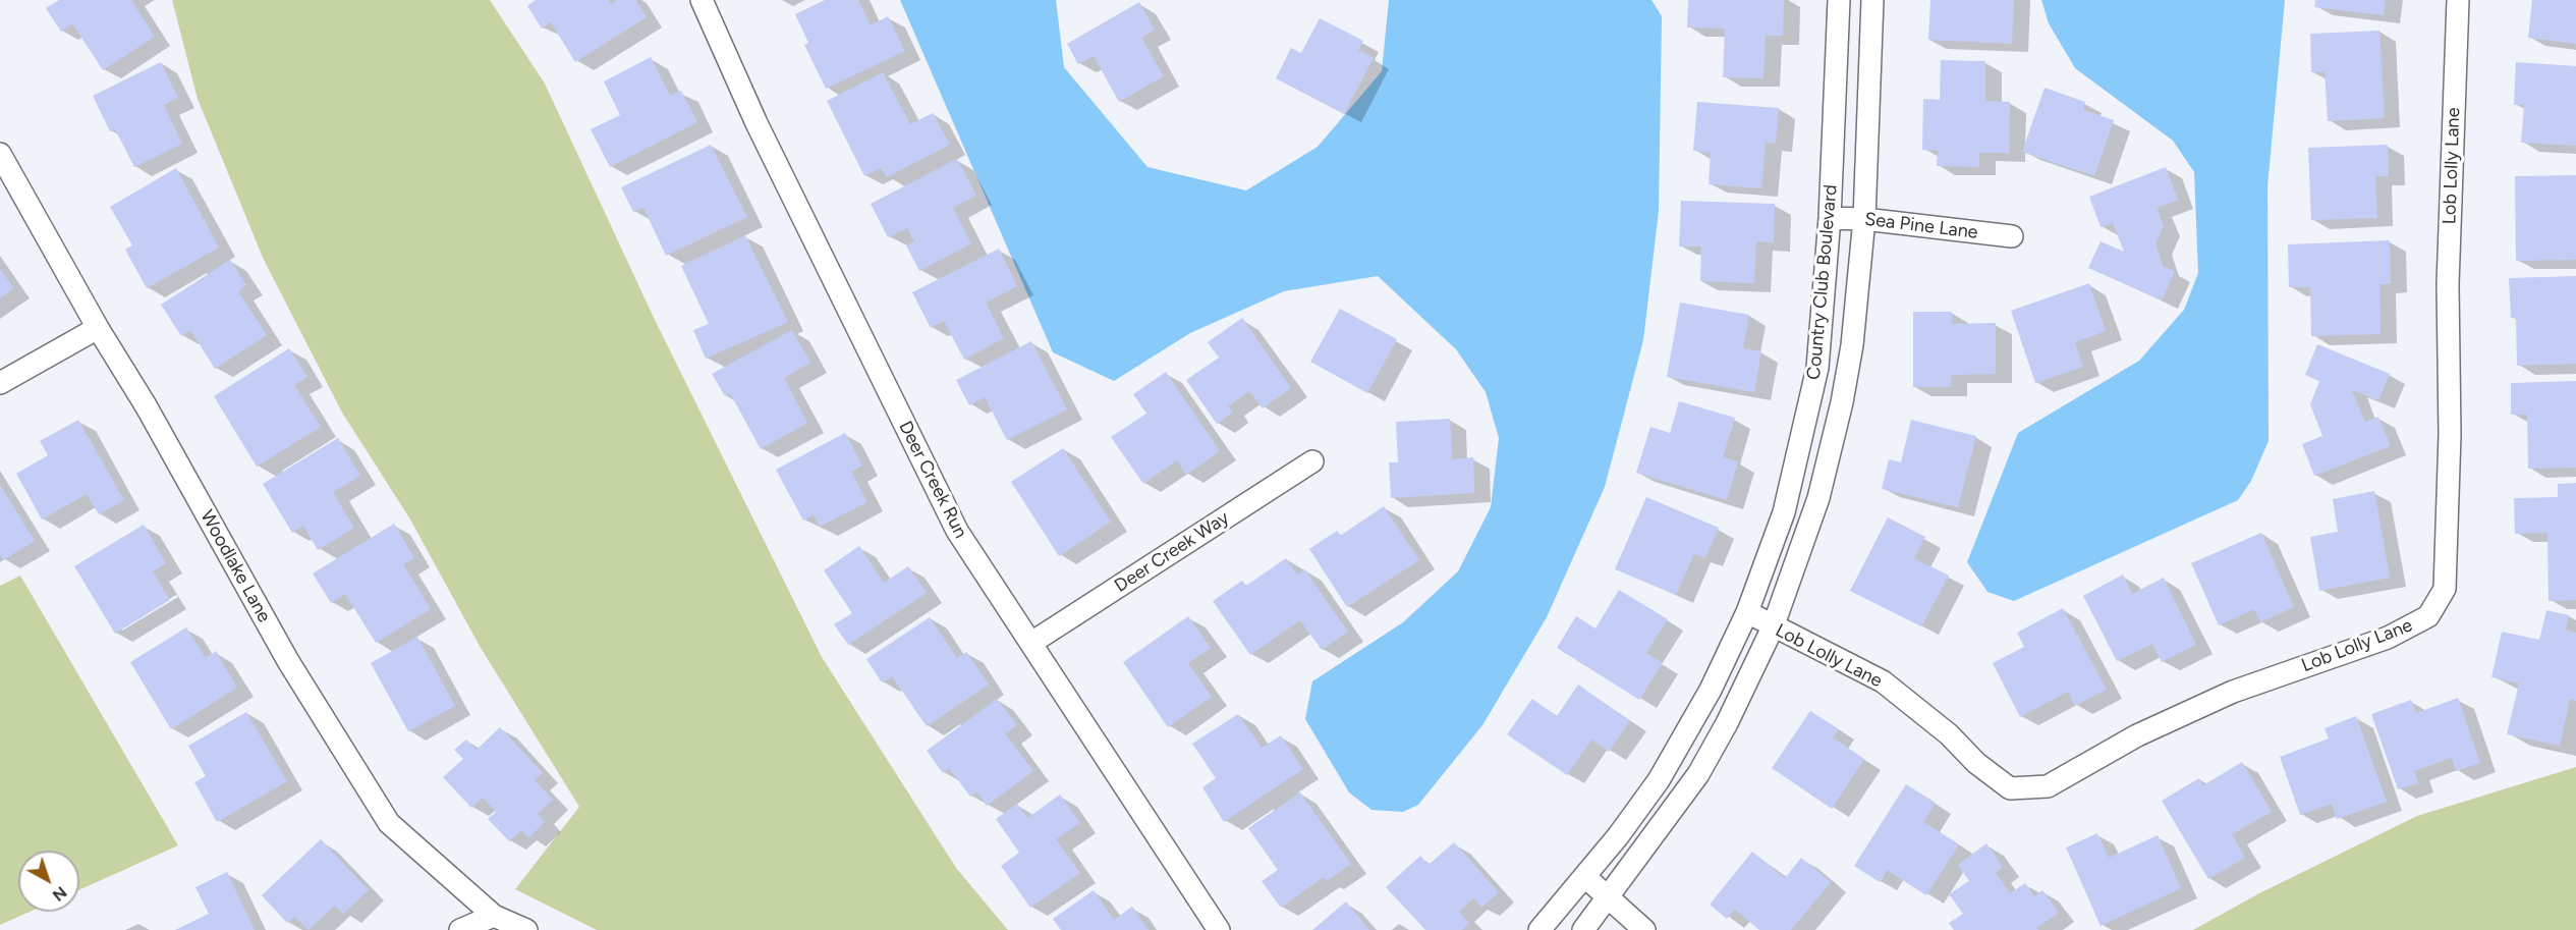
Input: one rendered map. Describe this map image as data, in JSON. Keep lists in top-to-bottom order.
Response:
{
  "streets": {
    "street": [
      "Lob Lolly Lane",
      "Sea Pine Lane",
      "Country Club Boulevard",
      "Deer Creek Run",
      "Deer Creek Way",
      "Woodlake Lane"
    ]
  },
  "crossings": [
    ["Lob Lolly Lane", "Country Club Boulevard"],
    ["Sea Pine Lane", "Country Club Boulevard"],
    ["Deer Creek Run", "Deer Creek Way"]
  ],
  "north": "bottom right"
}
